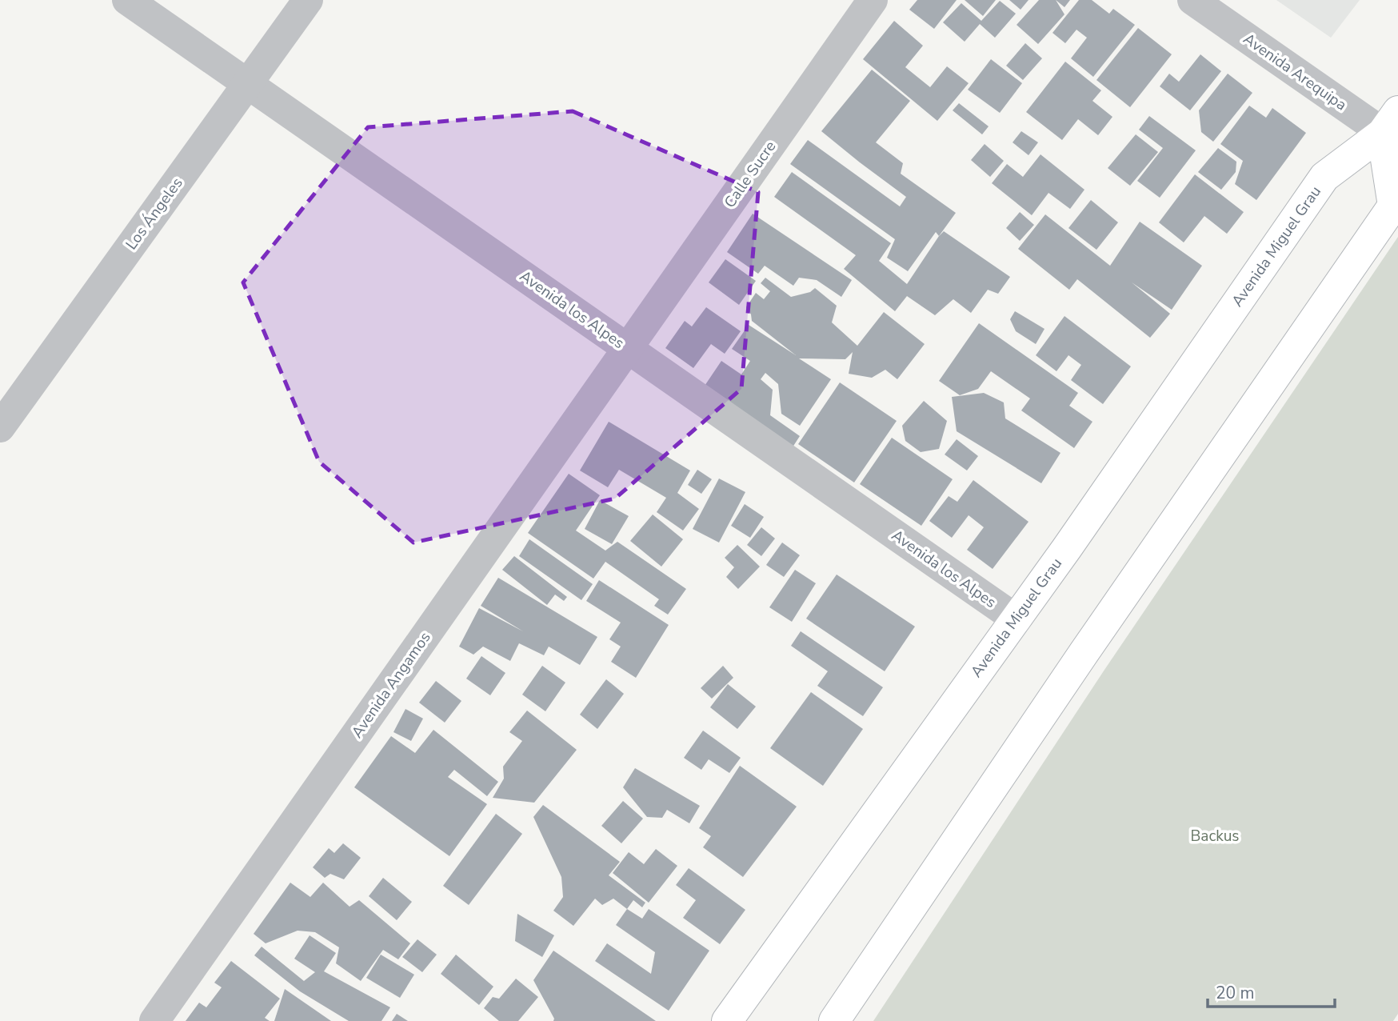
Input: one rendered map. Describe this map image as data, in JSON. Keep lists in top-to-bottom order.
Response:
{
  "streets": {
    "street": [
      "Avenida Arequipa",
      "Calle Sucre",
      "Los Ángeles",
      "Avenida Miguel Grau",
      "Avenida los Alpes",
      "Avenida Angamos"
    ]
  },
  "crossings": [
    ["Avenida Arequipa", "Avenida Miguel Grau"],
    ["Calle Sucre", "Avenida los Alpes"],
    ["Calle Sucre", "Avenida Angamos"],
    ["Los Ángeles", "Avenida los Alpes"],
    ["Avenida Miguel Grau", "Avenida los Alpes"],
    ["Avenida los Alpes", "Avenida Angamos"]
  ],
  "parks": ["Backus"],
  "scale_bar": "20 m"
}
